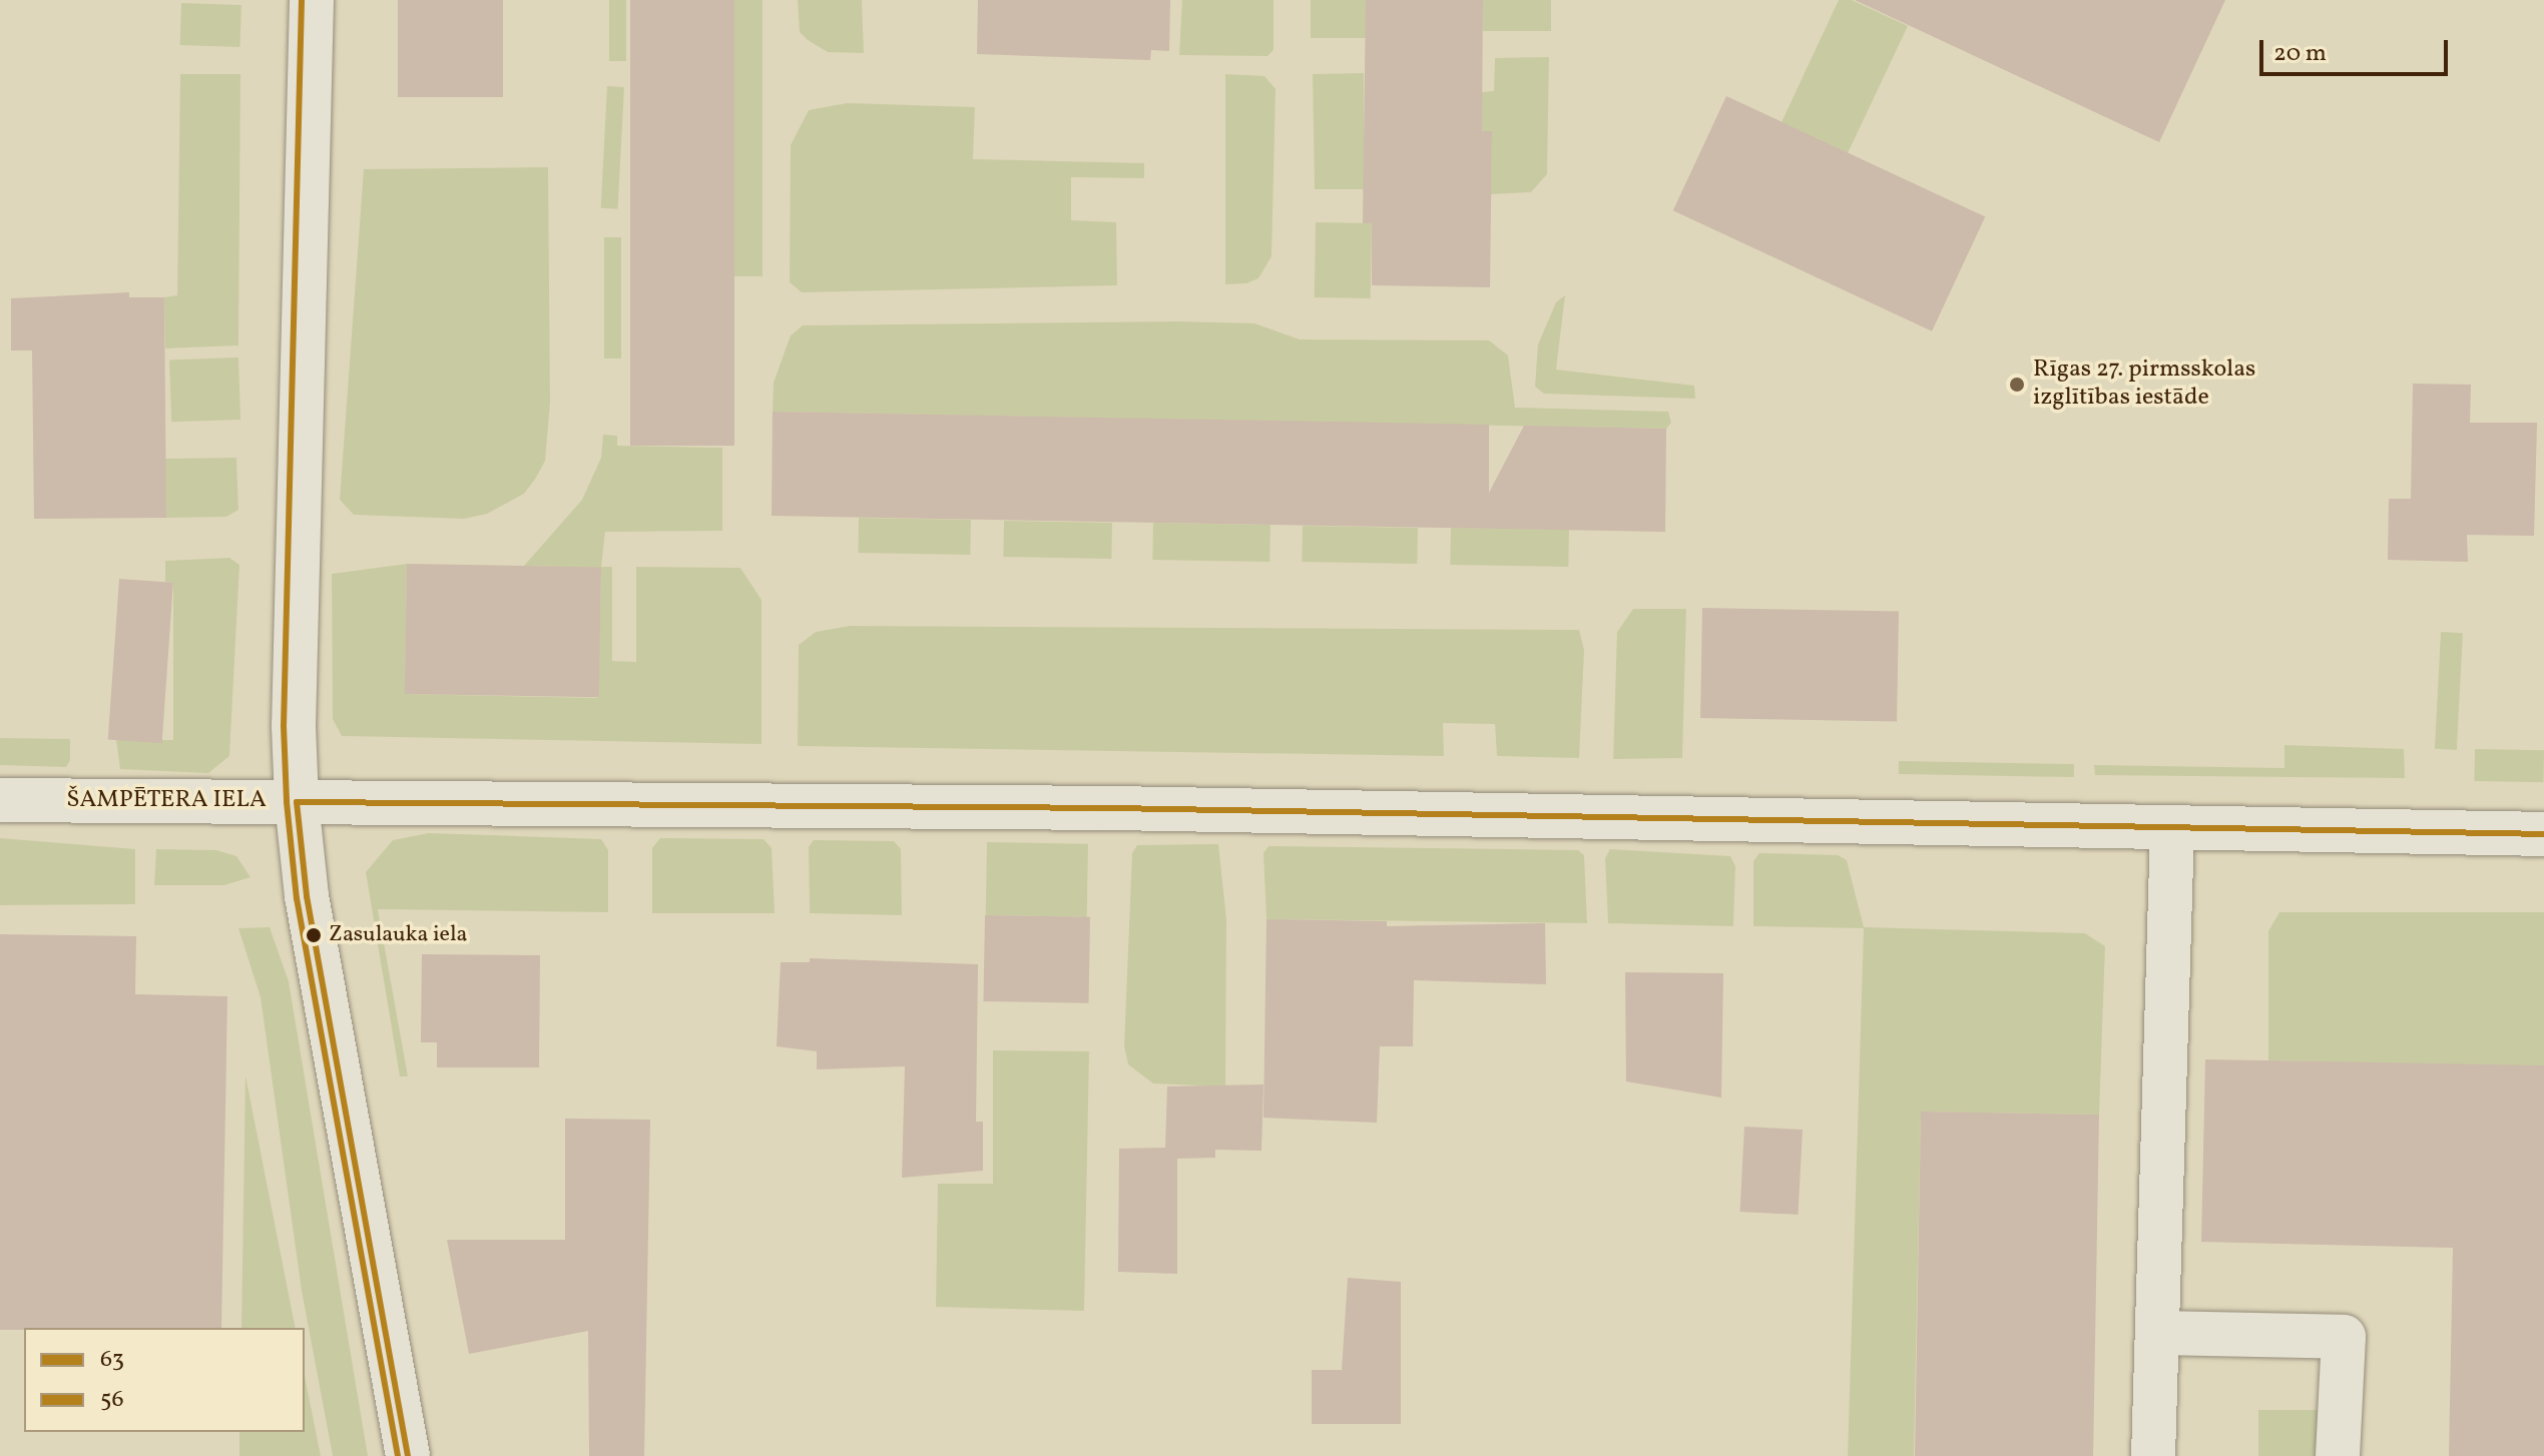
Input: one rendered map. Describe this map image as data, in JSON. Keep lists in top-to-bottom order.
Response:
{
  "streets": {
    "street": ["ŠAMPĒTERA IELA"]
  },
  "places": ["Rīgas 27. pirmsskolas izglītības iestāde", "Zasulauka iela"],
  "lines": ["transit line 56", "transit line 63"],
  "legend": ["63", "56"],
  "scale_bar": "20 m"
}
